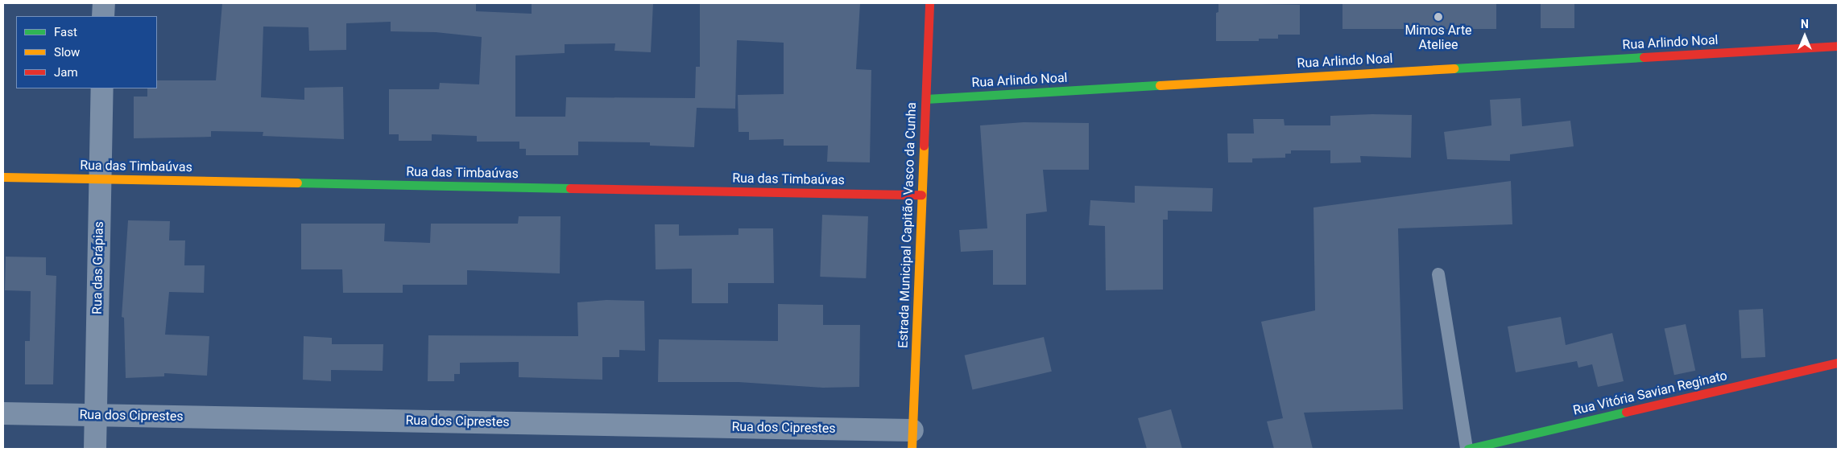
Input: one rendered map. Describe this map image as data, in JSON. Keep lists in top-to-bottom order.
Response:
{
  "streets": {
    "street": [
      "Rua Arlindo Noal",
      "Rua das Timbaúvas",
      "Estrada Municipal Capitão Vasco da Cunha",
      "Rua das Grápias",
      "Rua Vitória Savian Reginato",
      "Rua dos Ciprestes"
    ]
  },
  "crossings": [
    ["Rua Arlindo Noal", "Estrada Municipal Capitão Vasco da Cunha"],
    ["Rua das Timbaúvas", "Estrada Municipal Capitão Vasco da Cunha"],
    ["Rua das Timbaúvas", "Rua das Grápias"],
    ["Estrada Municipal Capitão Vasco da Cunha", "Rua dos Ciprestes"],
    ["Rua das Grápias", "Rua dos Ciprestes"]
  ],
  "places": ["Mimos Arte Ateliee"],
  "legend": ["Fast", "Slow", "Jam"],
  "north": "top"
}
